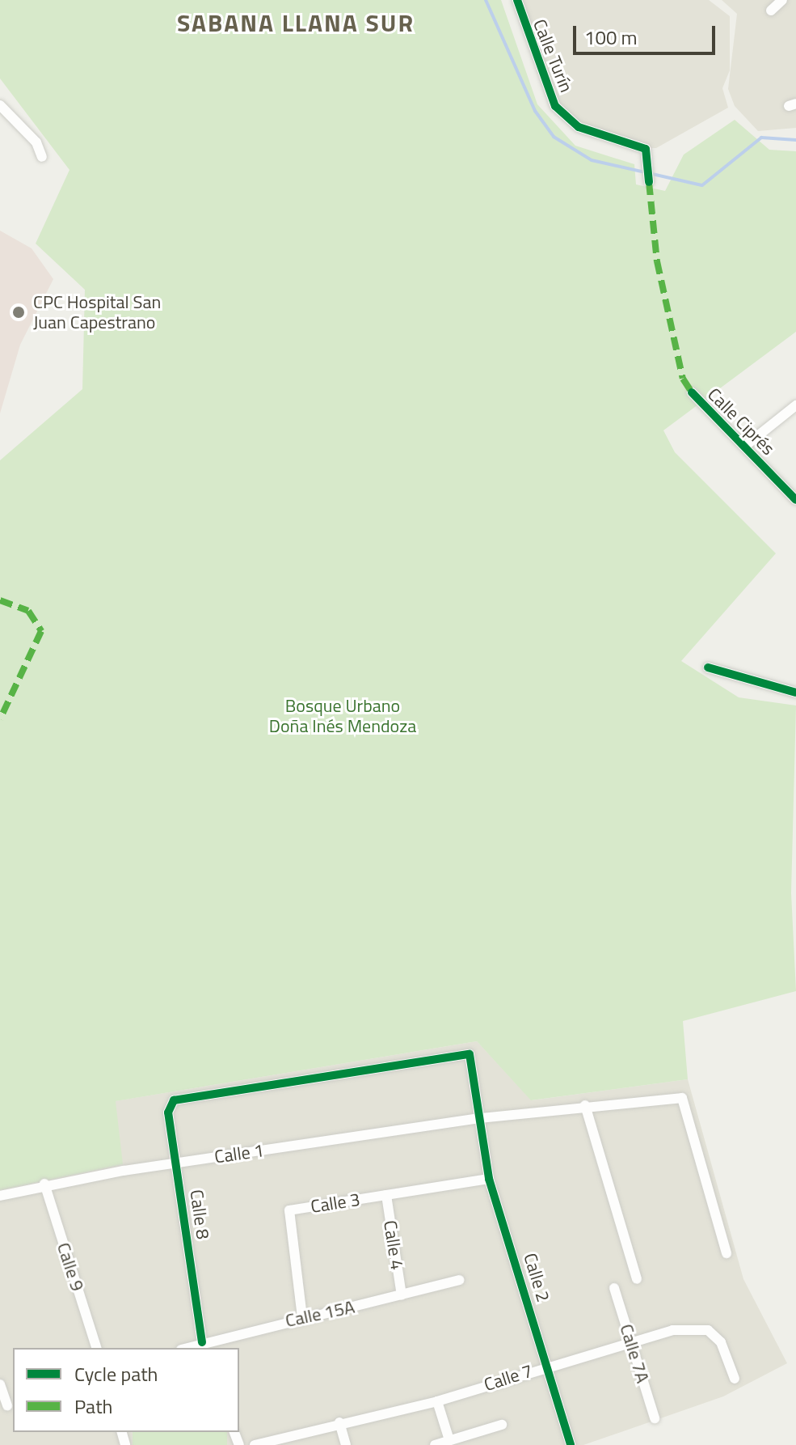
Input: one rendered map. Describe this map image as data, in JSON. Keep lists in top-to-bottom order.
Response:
{
  "streets": {
    "street": [
      "Calle Turín",
      "Calle Ciprés",
      "Calle 1",
      "Calle 3",
      "Calle 8",
      "Calle 4",
      "Calle 9",
      "Calle 2",
      "Calle 15A",
      "Calle 7A",
      "Calle 7"
    ]
  },
  "crossings": [
    ["Calle 1", "Calle 8"],
    ["Calle 1", "Calle 9"],
    ["Calle 1", "Calle 2"],
    ["Calle 3", "Calle 4"],
    ["Calle 3", "Calle 2"],
    ["Calle 3", "Calle 15A"],
    ["Calle 8", "Calle 2"],
    ["Calle 8", "Calle 15A"],
    ["Calle 4", "Calle 15A"],
    ["Calle 2", "Calle 7"],
    ["Calle 7A", "Calle 7"]
  ],
  "districts": ["SABANA LLANA SUR"],
  "parks": ["Bosque Urbano Doña Inés Mendoza"],
  "places": ["CPC Hospital San Juan Capestrano"],
  "legend": ["Cycle path", "Path"],
  "scale_bar": "100 m"
}
